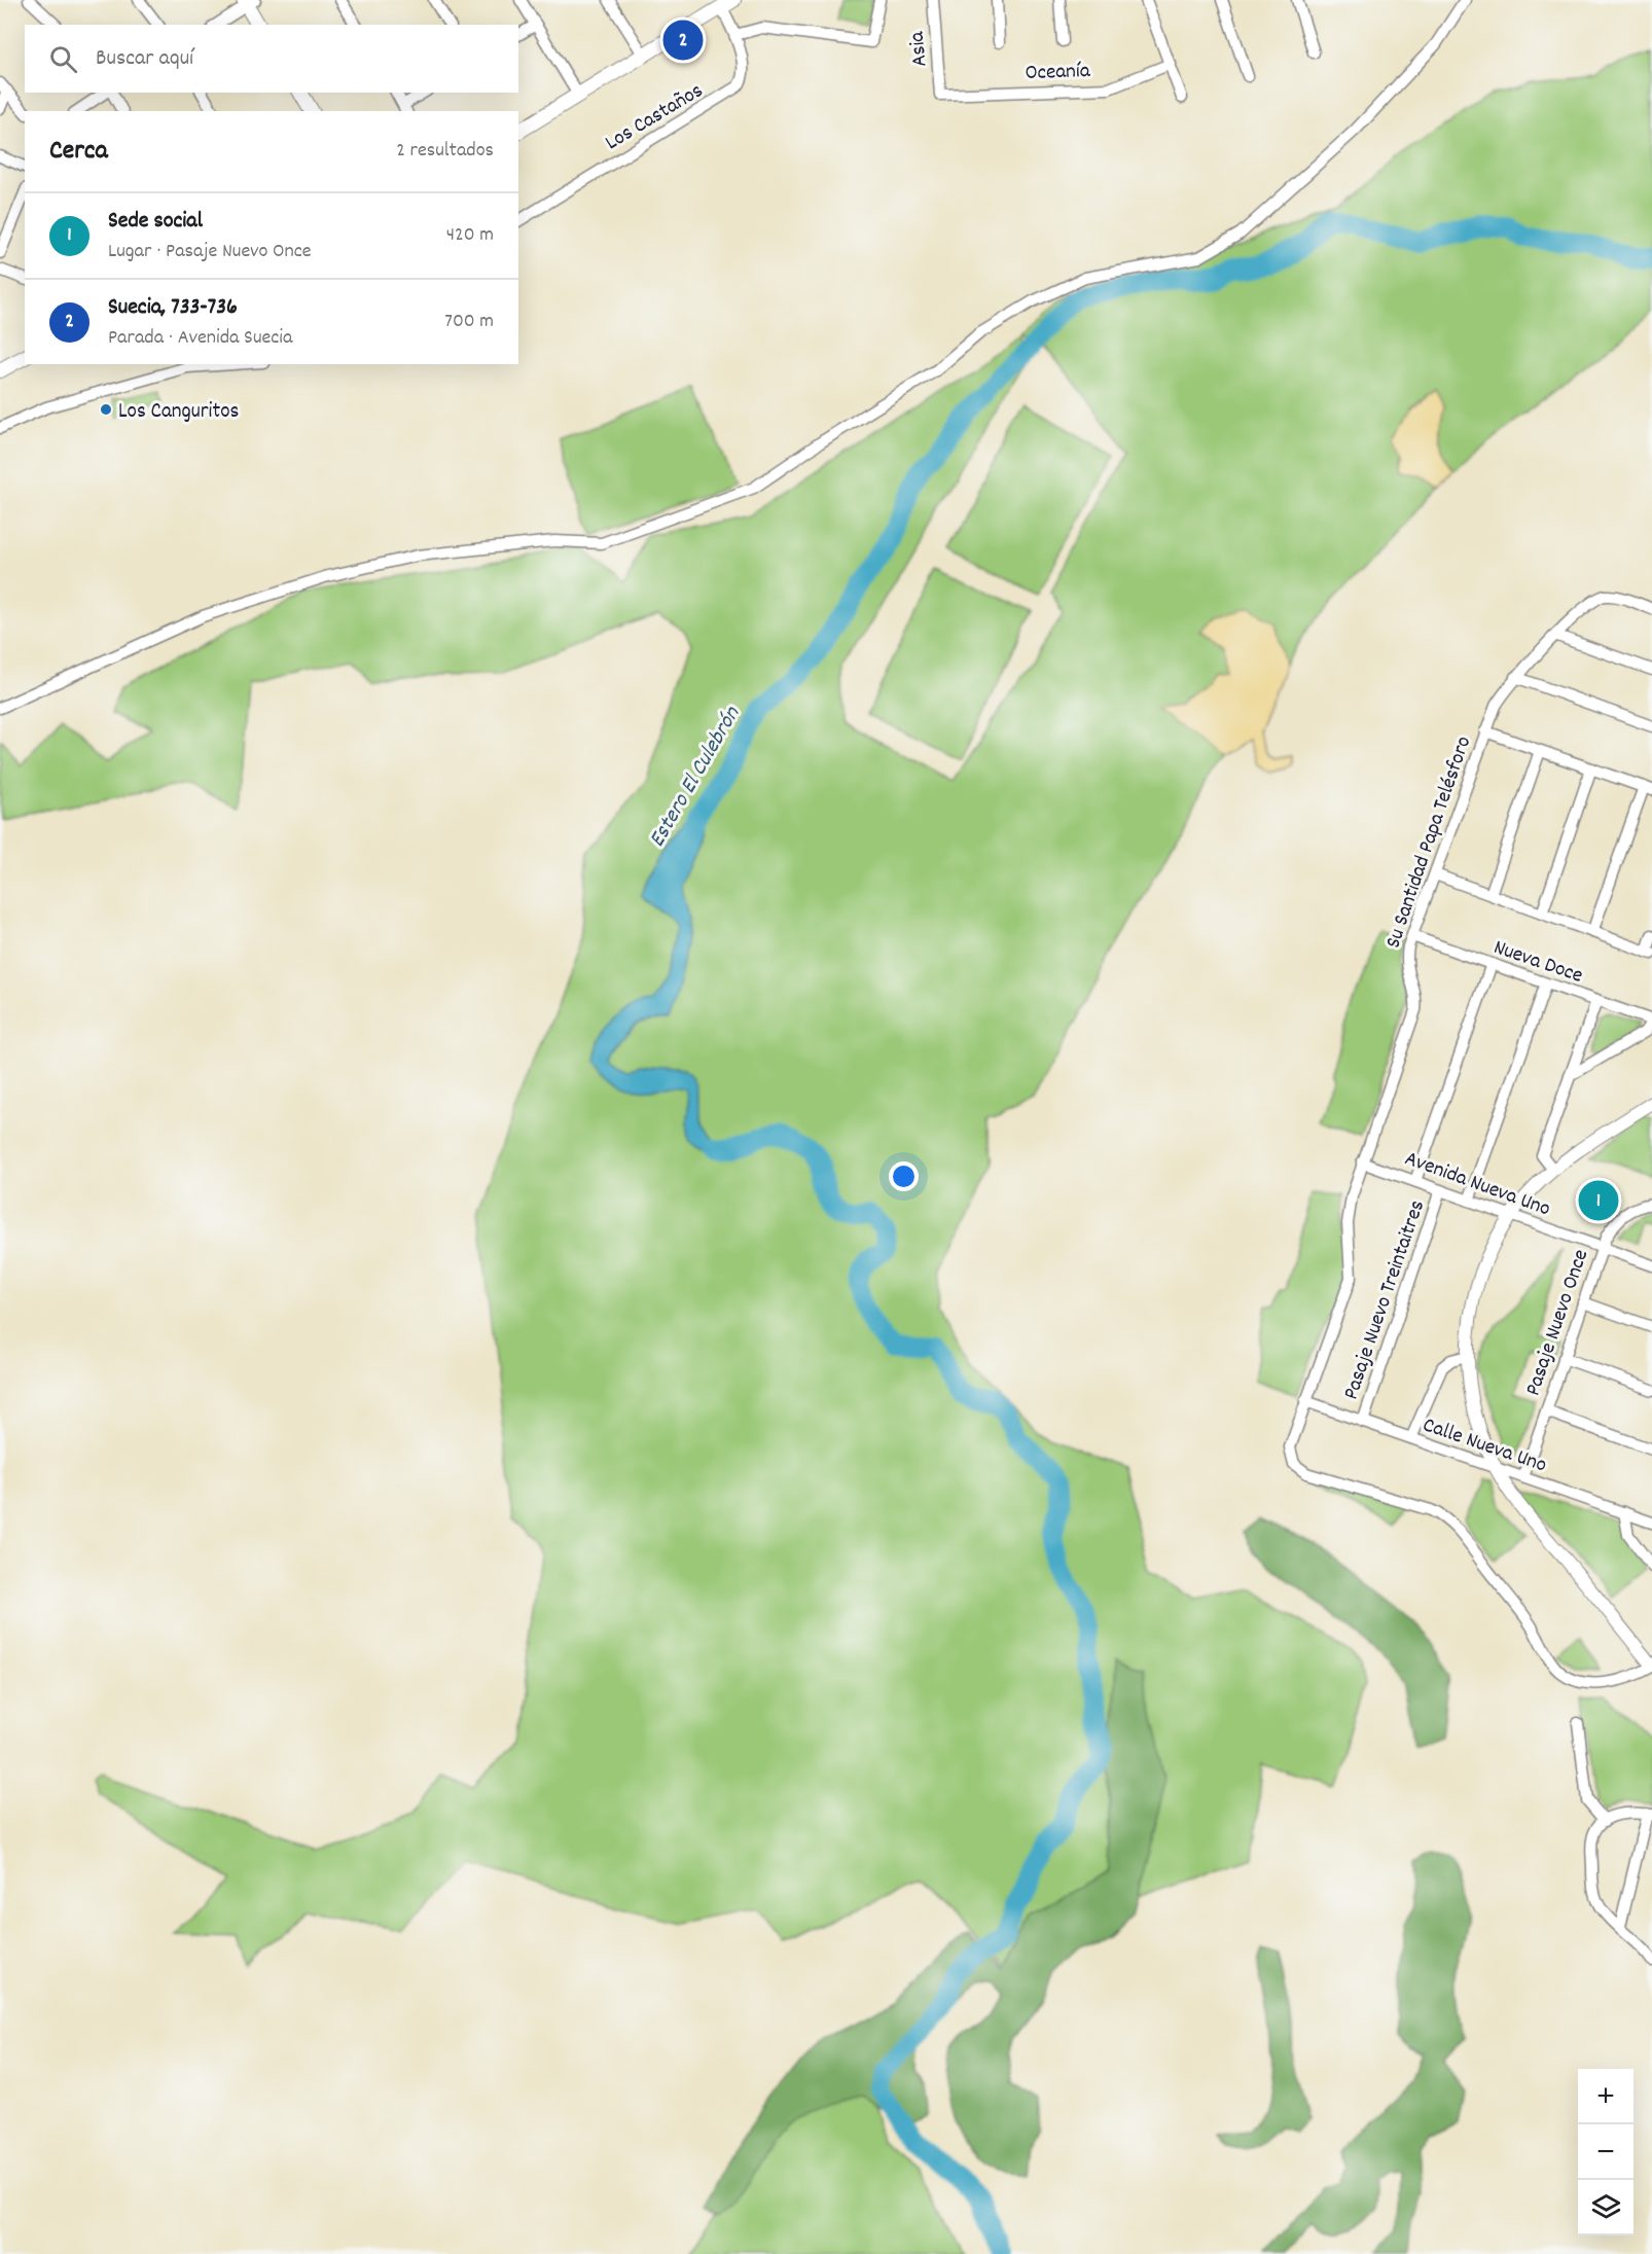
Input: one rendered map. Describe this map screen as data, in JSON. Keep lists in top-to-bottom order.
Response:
{
  "streets": {
    "street": [
      "Asia",
      "Oceanía",
      "Los Castaños",
      "Su Santidad Papa Telésforo",
      "Nueva Doce",
      "Avenida Nueva Uno",
      "Pasaje Nuevo Treintaitres",
      "Pasaje Nuevo Once",
      "Calle Nueva Uno"
    ]
  },
  "crossings": [
    ["Asia", "Oceanía"],
    ["Su Santidad Papa Telésforo", "Nueva Doce"],
    ["Su Santidad Papa Telésforo", "Avenida Nueva Uno"],
    ["Su Santidad Papa Telésforo", "Calle Nueva Uno"],
    ["Avenida Nueva Uno", "Pasaje Nuevo Treintaitres"],
    ["Avenida Nueva Uno", "Pasaje Nuevo Once"],
    ["Pasaje Nuevo Treintaitres", "Calle Nueva Uno"],
    ["Pasaje Nuevo Once", "Calle Nueva Uno"]
  ],
  "water": ["Estero El Culebrón"],
  "places": ["Los Canguritos"],
  "page": {
    "pins": ["2", "1"],
    "search": "Buscar aquí",
    "heading": ["Cerca", "2 resultados"],
    "list": [
      {
        "mark": "1",
        "name": "Sede social",
        "note": "Lugar · Pasaje Nuevo Once",
        "value": "420 m"
      },
      {
        "mark": "2",
        "name": "Suecia, 733-736",
        "note": "Parada · Avenida Suecia",
        "value": "700 m"
      }
    ],
    "map_buttons": ["+", "−"]
  }
}
